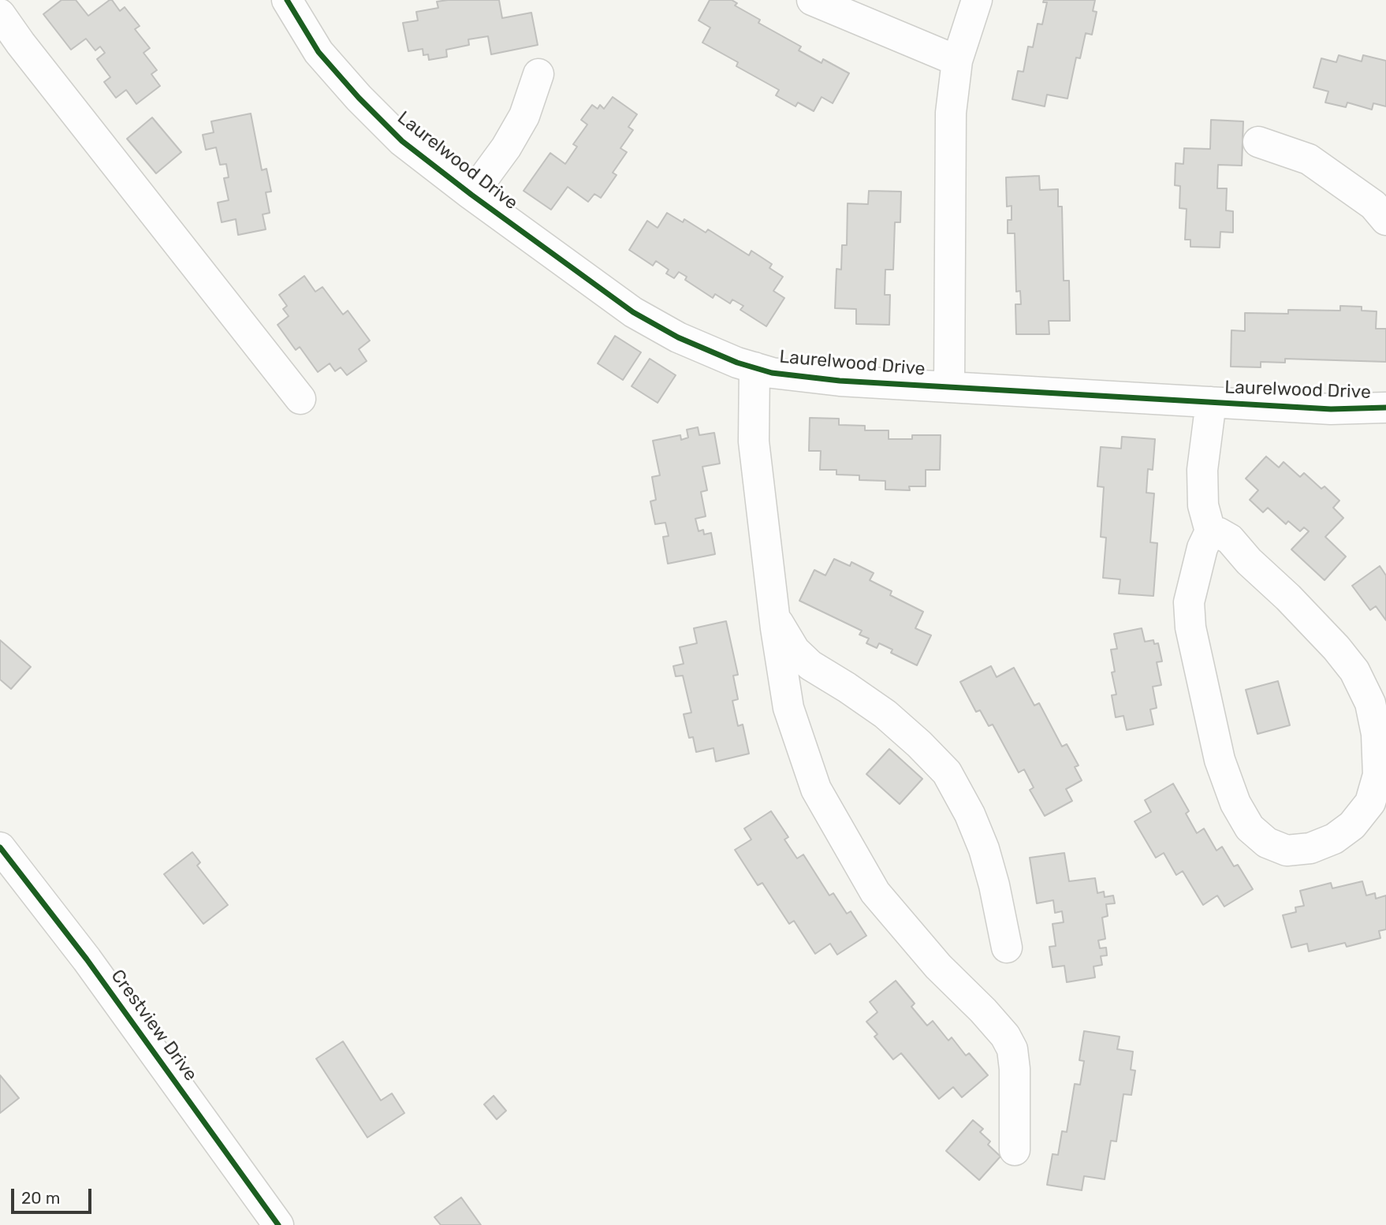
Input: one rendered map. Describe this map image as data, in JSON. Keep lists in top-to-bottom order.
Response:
{
  "streets": {
    "street": ["Laurelwood Drive", "Crestview Drive"]
  },
  "scale_bar": "20 m"
}
